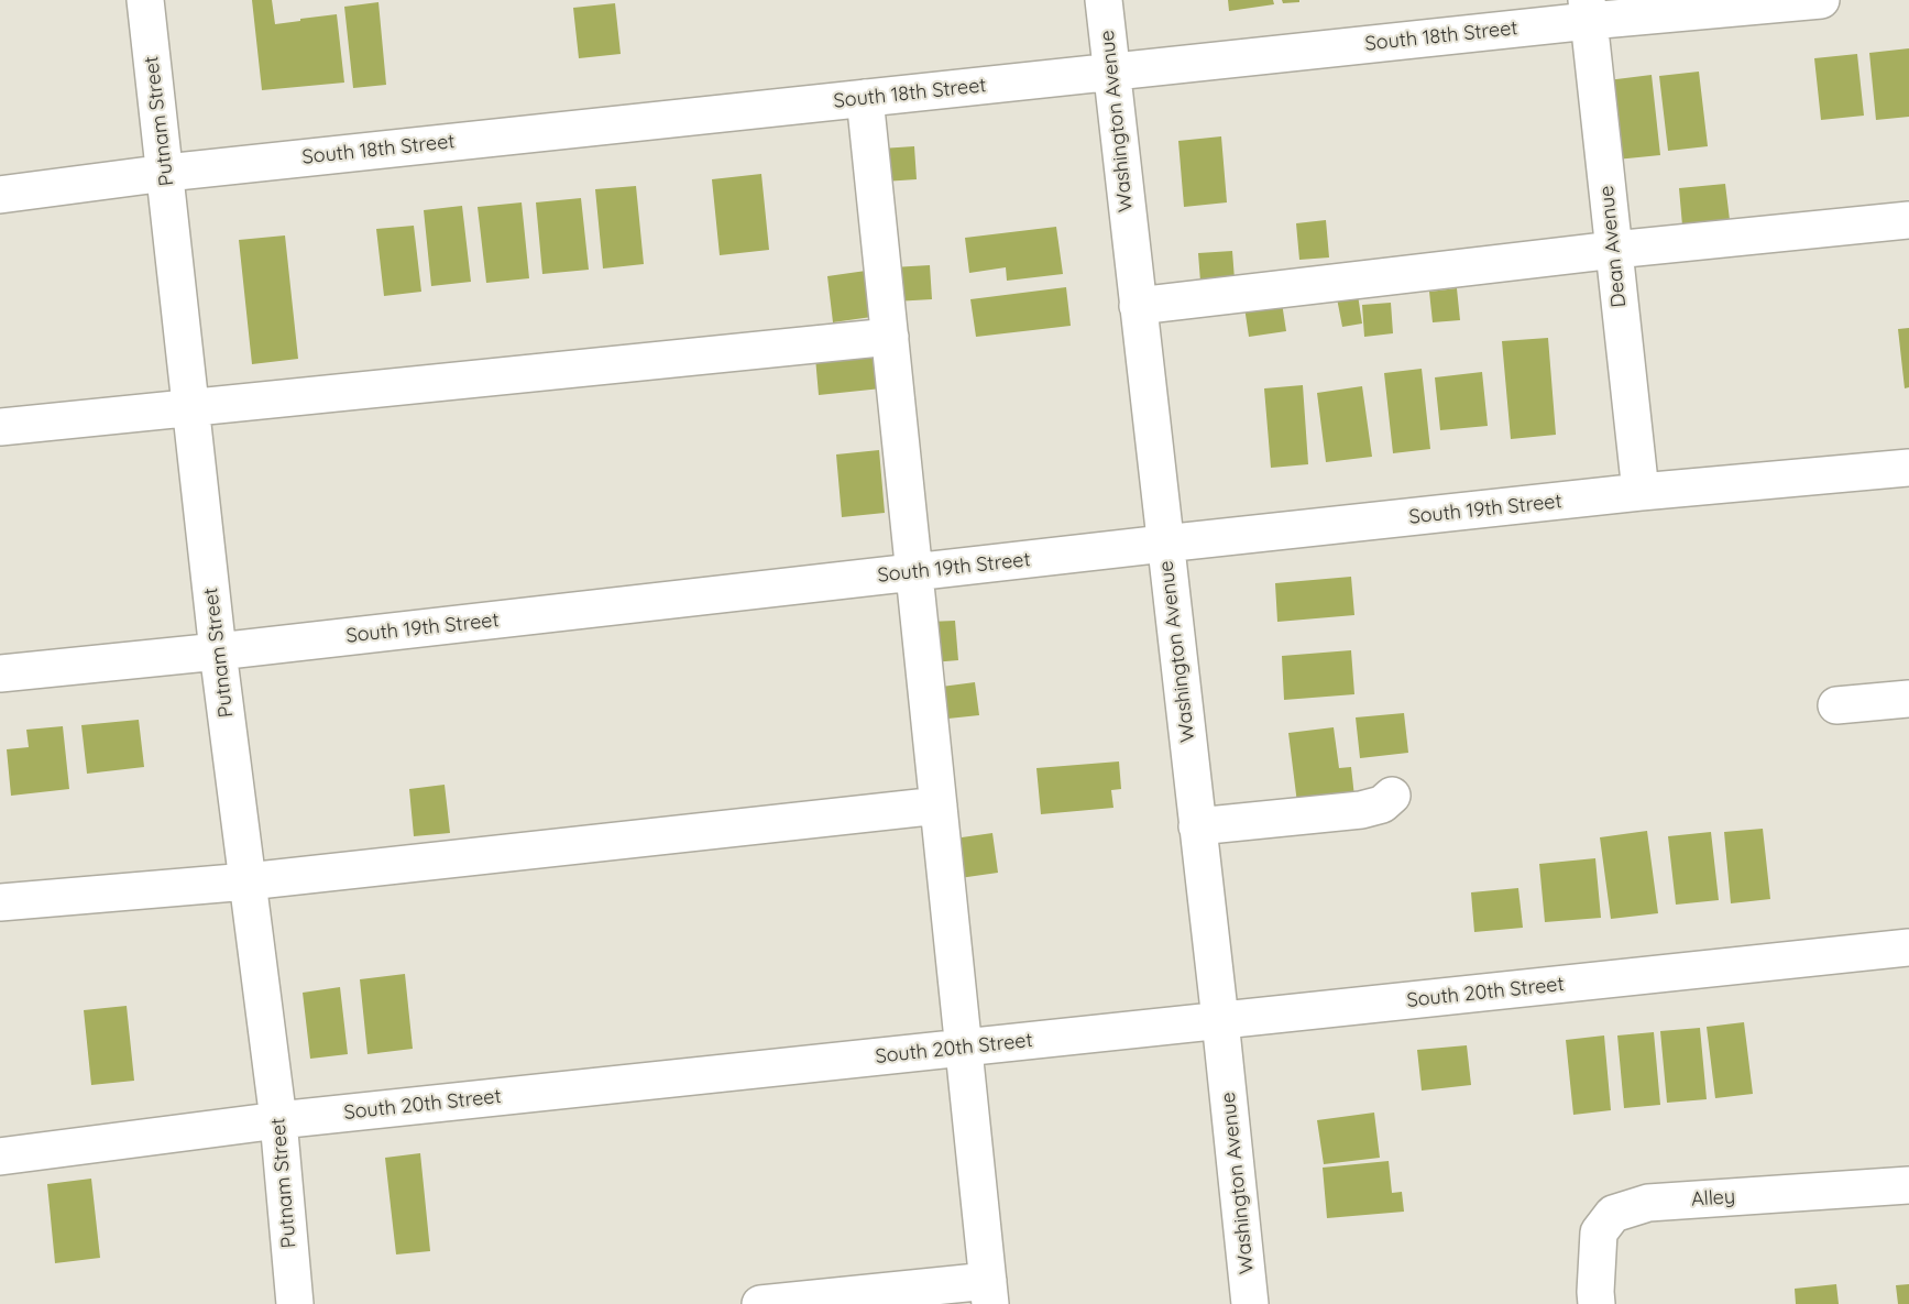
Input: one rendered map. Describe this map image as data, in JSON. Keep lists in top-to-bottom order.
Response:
{
  "streets": {
    "street": [
      "South 18th Street",
      "Putnam Street",
      "Washington Avenue",
      "Dean Avenue",
      "South 19th Street",
      "South 20th Street",
      "Alley"
    ]
  },
  "crossings": [
    ["South 18th Street", "Putnam Street"],
    ["South 18th Street", "Washington Avenue"],
    ["South 18th Street", "Dean Avenue"],
    ["Putnam Street", "South 19th Street"],
    ["Putnam Street", "South 20th Street"],
    ["Washington Avenue", "South 19th Street"],
    ["Washington Avenue", "South 20th Street"],
    ["Dean Avenue", "South 19th Street"]
  ]
}
